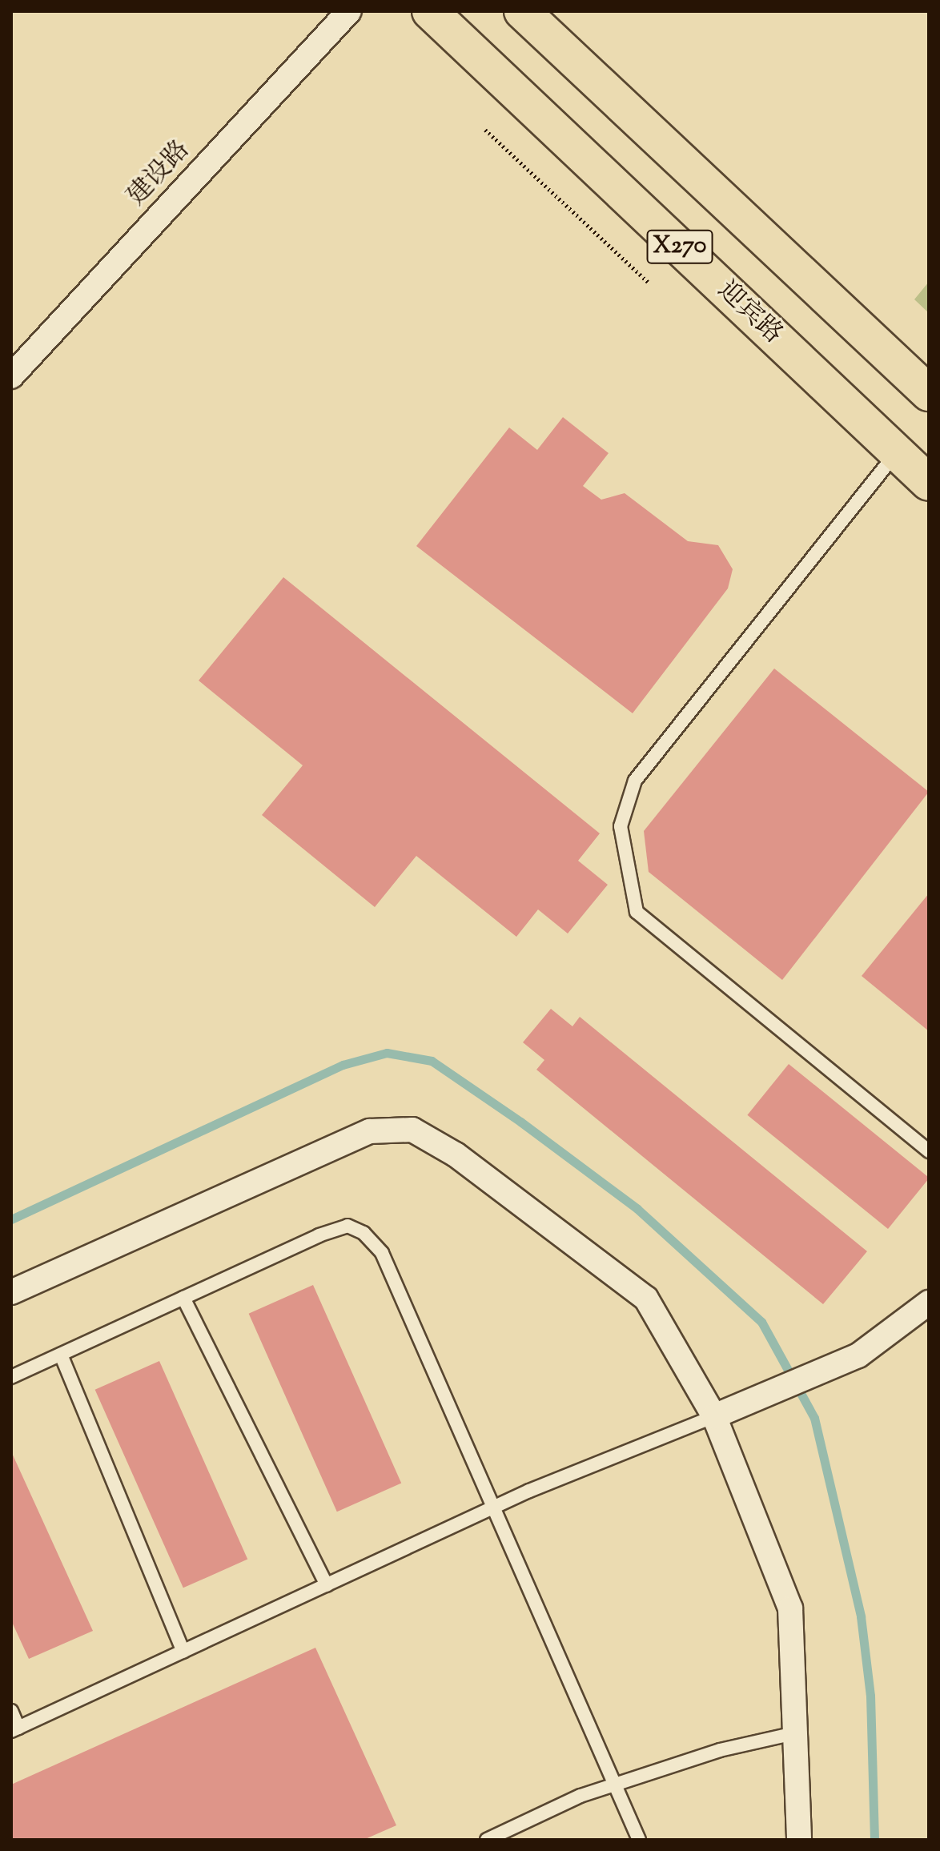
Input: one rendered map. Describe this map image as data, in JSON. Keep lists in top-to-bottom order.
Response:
{
  "streets": {
    "main road": ["X270", "迎宾路"],
    "street": ["建设路"]
  }
}
